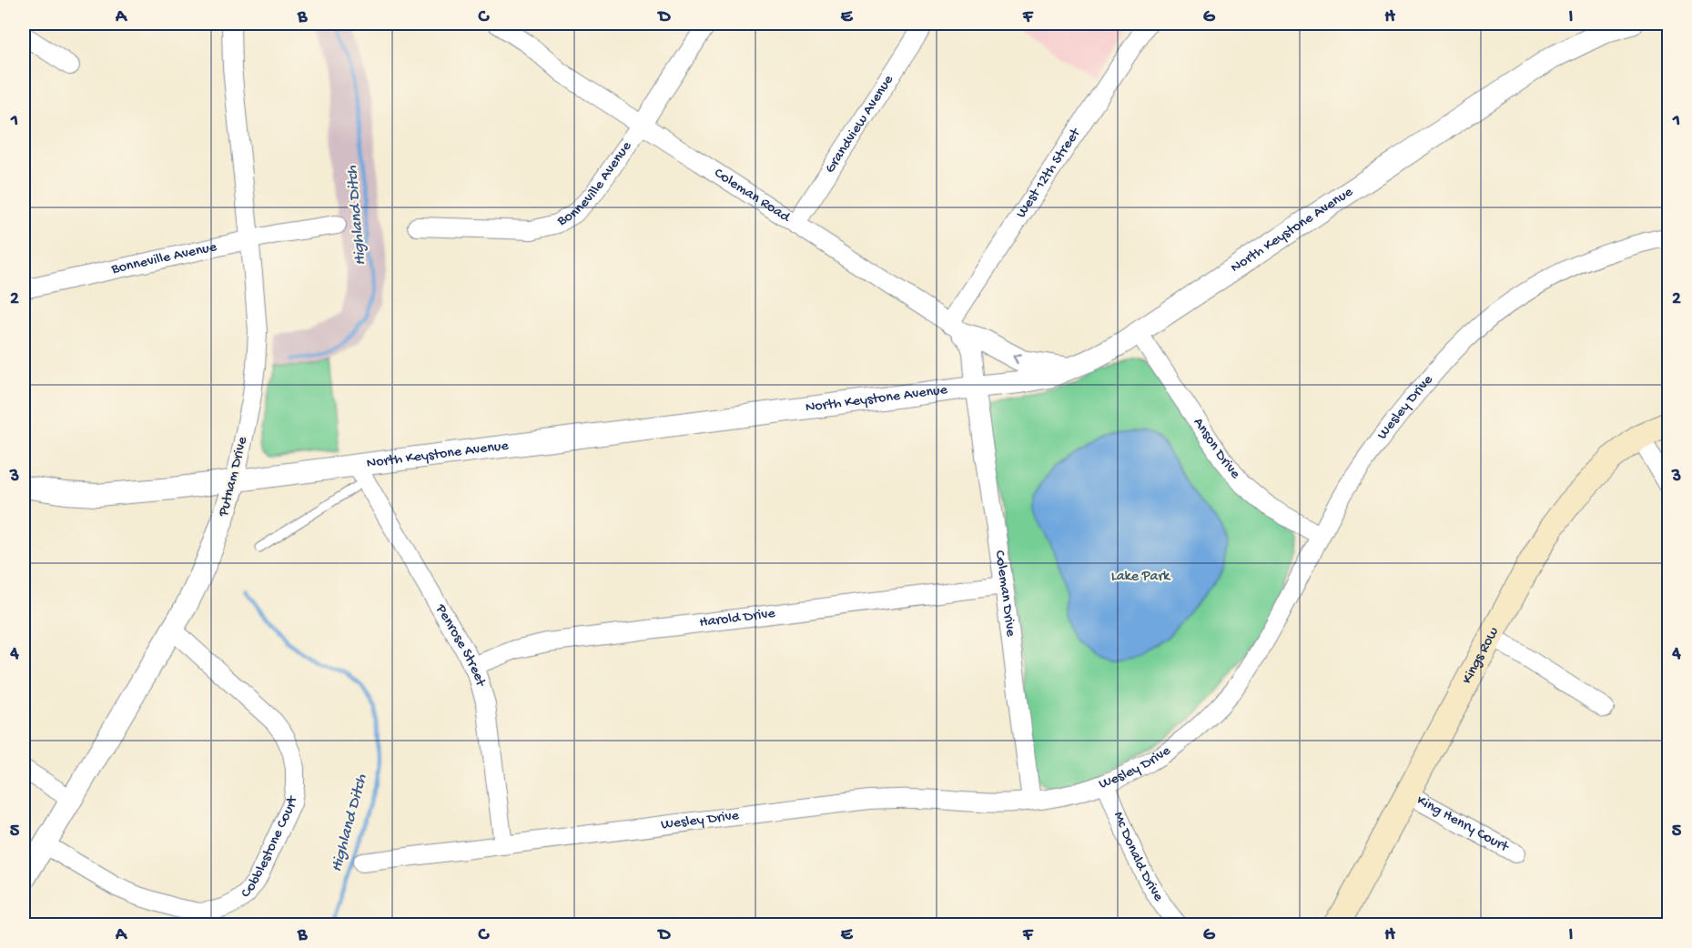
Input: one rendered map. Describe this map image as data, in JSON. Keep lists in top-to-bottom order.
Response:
{
  "streets": {
    "main road": ["Kings Row"],
    "street": [
      "Grandview Avenue",
      "West 12th Street",
      "Bonneville Avenue",
      "Coleman Road",
      "North Keystone Avenue",
      "Wesley Drive",
      "Anson Drive",
      "Putnam Drive",
      "Coleman Drive",
      "Harold Drive",
      "Penrose Street",
      "King Henry Court",
      "Cobblestone Court",
      "Mc Donald Drive"
    ]
  },
  "crossings": [
    ["Grandview Avenue", "Coleman Road"],
    ["West 12th Street", "Coleman Road"],
    ["Bonneville Avenue", "Coleman Road"],
    ["Bonneville Avenue", "Putnam Drive"],
    ["North Keystone Avenue", "Anson Drive"],
    ["North Keystone Avenue", "Putnam Drive"],
    ["North Keystone Avenue", "Coleman Drive"],
    ["North Keystone Avenue", "Penrose Street"],
    ["Wesley Drive", "Anson Drive"],
    ["Wesley Drive", "Coleman Drive"],
    ["Wesley Drive", "Penrose Street"],
    ["Wesley Drive", "Mc Donald Drive"],
    ["Putnam Drive", "Cobblestone Court"],
    ["Coleman Drive", "Harold Drive"],
    ["Harold Drive", "Penrose Street"],
    ["Kings Row", "King Henry Court"]
  ],
  "water": ["Highland Ditch"],
  "parks": ["Lake Park"],
  "grid": {
    "columns": [
      "A",
      "B",
      "C",
      "D",
      "E",
      "F",
      "G",
      "H",
      "I"
    ],
    "rows": [
      "1",
      "2",
      "3",
      "4",
      "5"
    ]
  }
}
